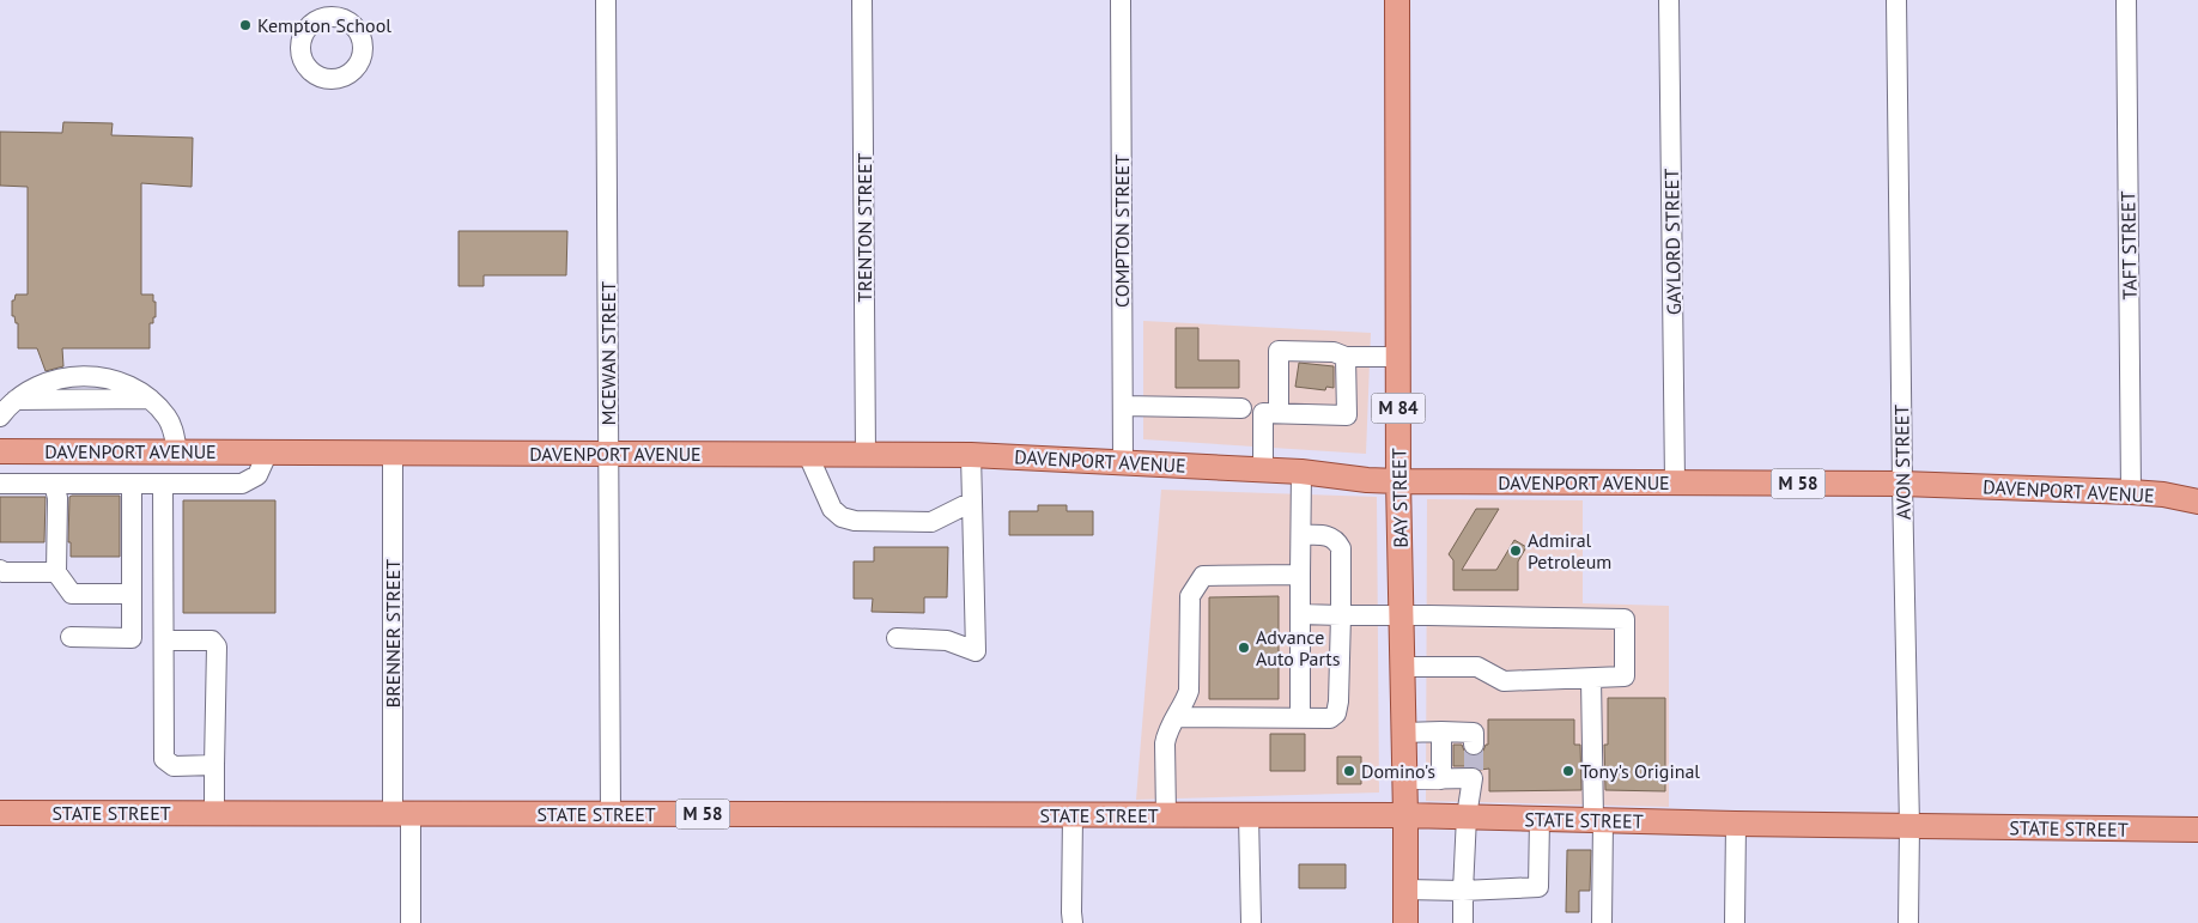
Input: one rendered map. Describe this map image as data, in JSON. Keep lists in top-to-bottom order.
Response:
{
  "streets": {
    "main road": [
      "M 84",
      "DAVENPORT AVENUE",
      "M 58",
      "BAY STREET",
      "STATE STREET"
    ],
    "street": [
      "TRENTON STREET",
      "COMPTON STREET",
      "GAYLORD STREET",
      "TAFT STREET",
      "MCEWAN STREET",
      "AVON STREET",
      "BRENNER STREET"
    ]
  },
  "crossings": [
    ["TRENTON STREET", "DAVENPORT AVENUE"],
    ["COMPTON STREET", "DAVENPORT AVENUE"],
    ["GAYLORD STREET", "DAVENPORT AVENUE"],
    ["TAFT STREET", "DAVENPORT AVENUE"],
    ["MCEWAN STREET", "DAVENPORT AVENUE"],
    ["MCEWAN STREET", "STATE STREET"],
    ["DAVENPORT AVENUE", "AVON STREET"],
    ["DAVENPORT AVENUE", "BAY STREET"],
    ["DAVENPORT AVENUE", "BRENNER STREET"],
    ["AVON STREET", "STATE STREET"],
    ["BAY STREET", "STATE STREET"],
    ["BRENNER STREET", "STATE STREET"]
  ],
  "places": [
    "Kempton School",
    "Admiral Petroleum",
    "Advance Auto Parts",
    "Domino's",
    "Tony's Original"
  ]
}
